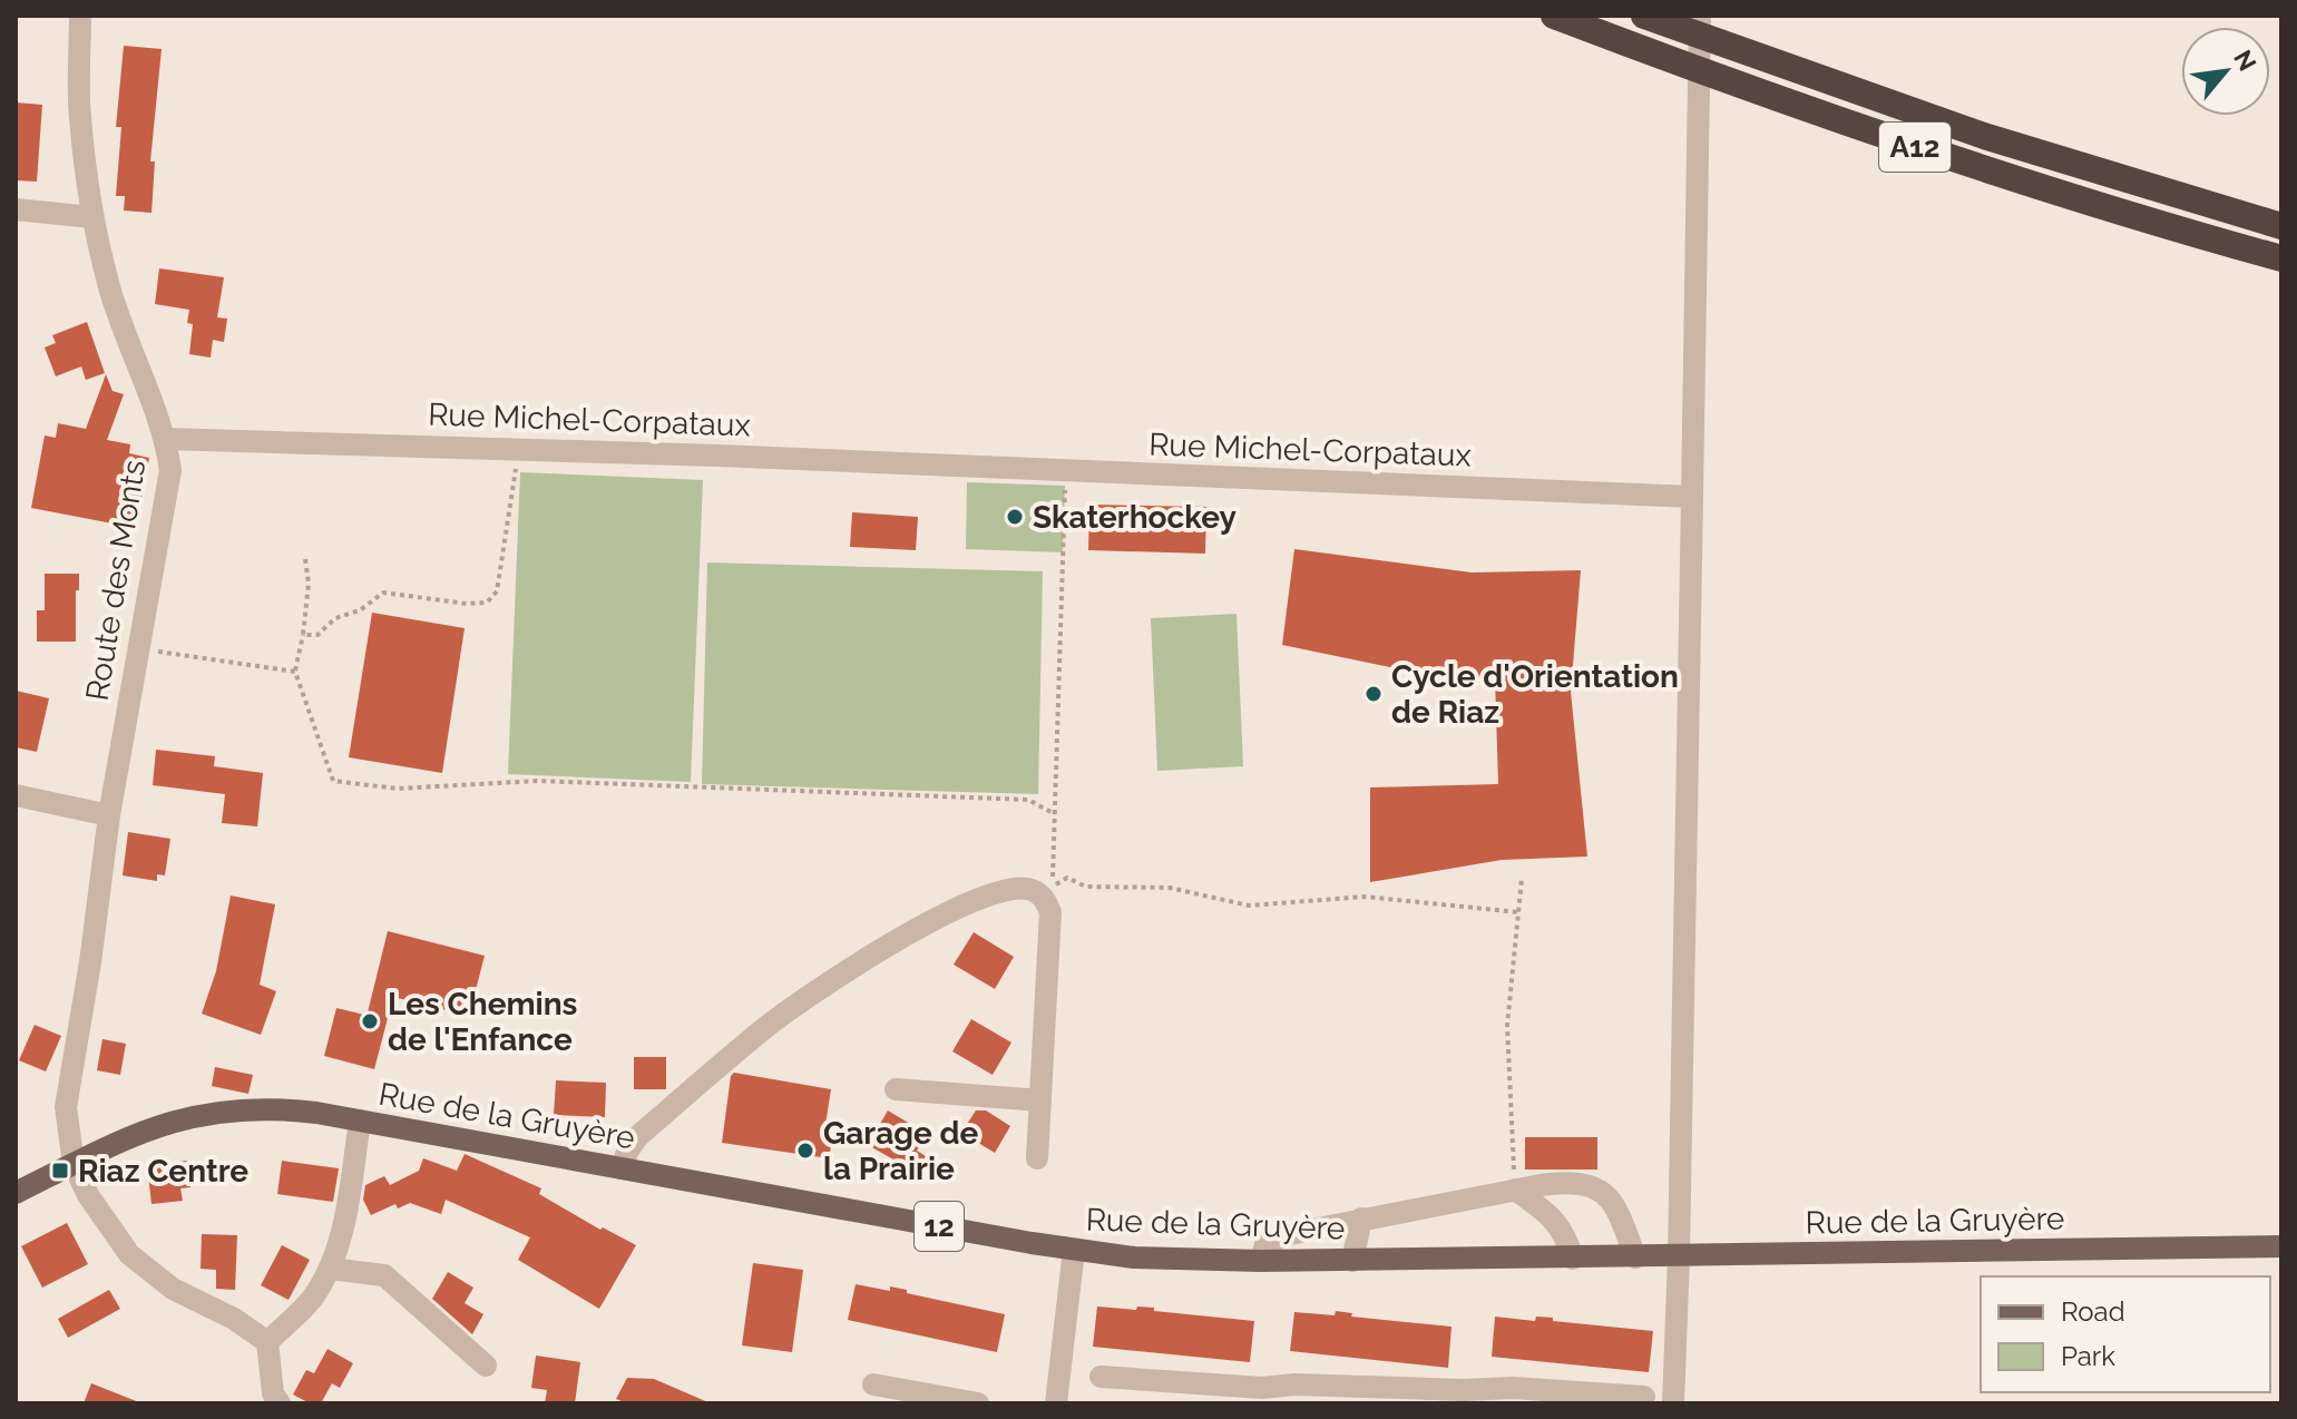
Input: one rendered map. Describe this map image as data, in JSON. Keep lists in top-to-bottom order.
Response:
{
  "streets": {
    "highway": ["A12"],
    "main road": ["Rue de la Gruyère", "12"],
    "street": ["Rue Michel-Corpataux", "Route des Monts"]
  },
  "crossings": [
    ["Rue Michel-Corpataux", "Route des Monts"],
    ["Route des Monts", "Rue de la Gruyère"]
  ],
  "places": {
    "other": [
      "Skaterhockey",
      "Cycle d'Orientation de Riaz",
      "Les Chemins de l'Enfance",
      "Garage de la Prairie"
    ],
    "transit": ["Riaz Centre"]
  },
  "legend": ["Road", "Park"],
  "north": "top right"
}
